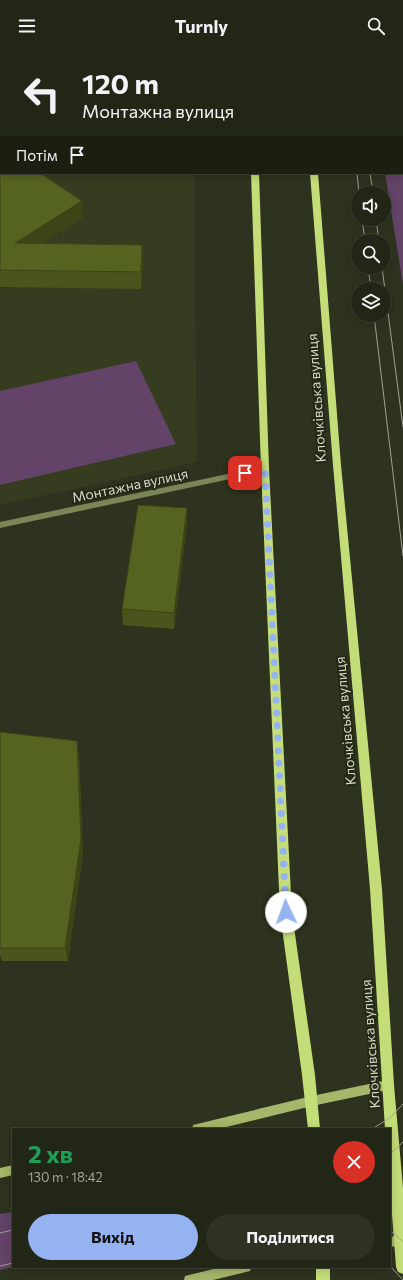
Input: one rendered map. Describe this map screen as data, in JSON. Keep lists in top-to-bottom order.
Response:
{
  "streets": {
    "main road": ["Клочківська вулиця"],
    "street": ["Монтажна вулиця"]
  },
  "page": {
    "header": "Turnly",
    "turn": ["120 m", "Монтажна вулиця"],
    "then": "Потім",
    "heading": ["2 хв", "130 m · 18:42"],
    "buttons": ["Вихід", "Поділитися"]
  }
}
